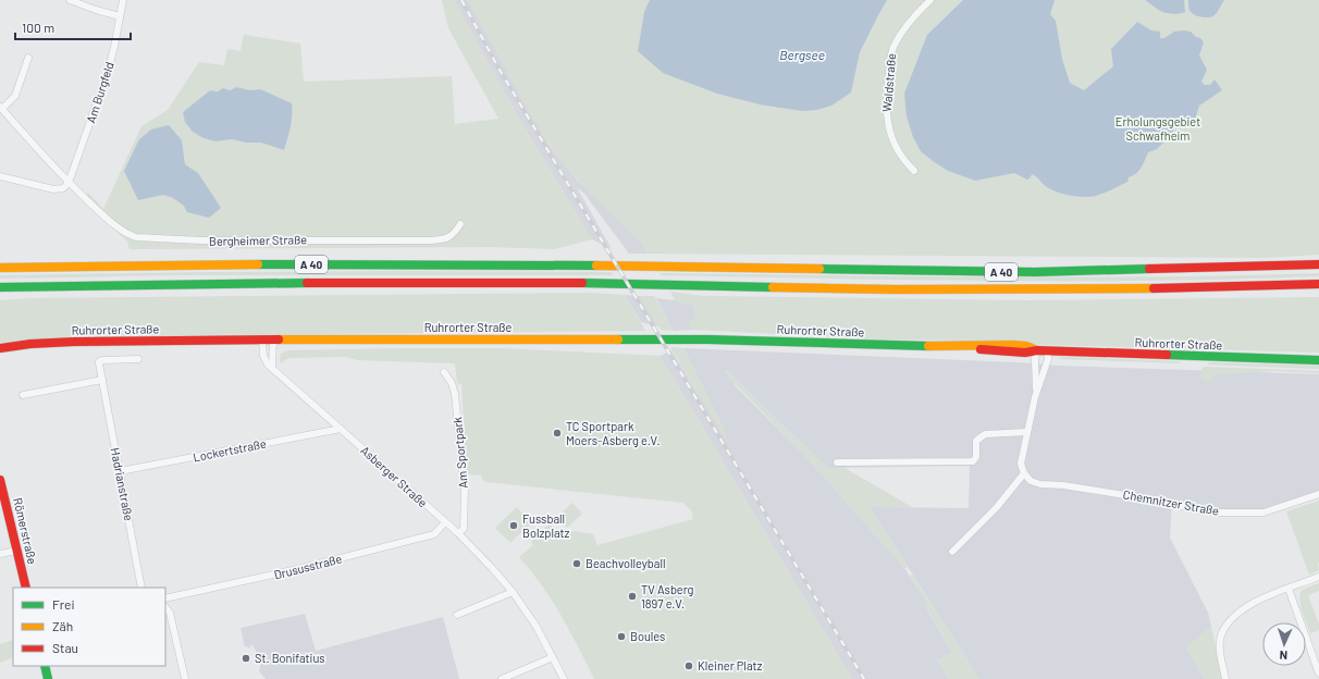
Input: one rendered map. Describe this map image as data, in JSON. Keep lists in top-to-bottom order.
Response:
{
  "streets": {
    "main road": ["A 40", "Ruhrorter Straße", "Römerstraße"],
    "street": [
      "Waldstraße",
      "Am Burgfeld",
      "Bergheimer Straße",
      "Lockertstraße",
      "Am Sportpark",
      "Asberger Straße",
      "Hadrianstraße",
      "Chemnitzer Straße",
      "Drususstraße"
    ]
  },
  "crossings": [
    ["Am Burgfeld", "Bergheimer Straße"],
    ["Ruhrorter Straße", "Asberger Straße"],
    ["Lockertstraße", "Asberger Straße"],
    ["Lockertstraße", "Hadrianstraße"],
    ["Am Sportpark", "Asberger Straße"],
    ["Asberger Straße", "Drususstraße"]
  ],
  "water": ["Bergsee"],
  "parks": ["Erholungsgebiet Schwafheim"],
  "places": [
    "TC Sportpark Moers-Asberg e.V.",
    "Fussball Bolzplatz",
    "Beachvolleyball",
    "TV Asberg 1897 e.V.",
    "Boules",
    "St. Bonifatius",
    "Kleiner Platz"
  ],
  "legend": ["Frei", "Zäh", "Stau"],
  "scale_bar": "100 m",
  "north": "bottom"
}
